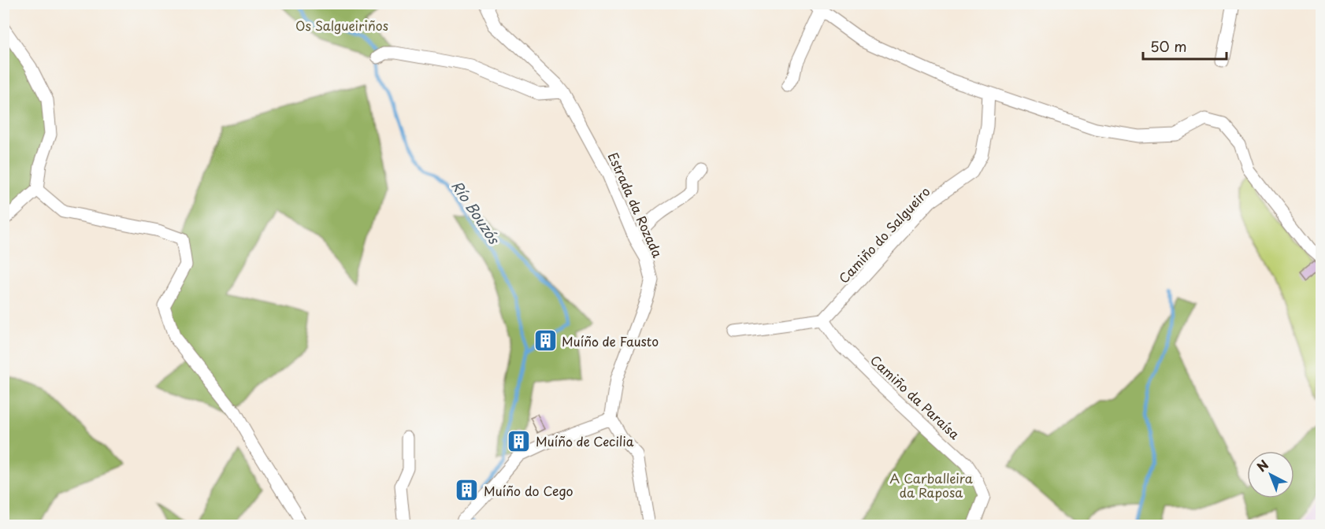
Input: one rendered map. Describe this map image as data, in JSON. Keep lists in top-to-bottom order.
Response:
{
  "streets": {
    "street": ["Estrada da Rozada", "Camiño do Salgueiro", "Camiño da Paraísa"]
  },
  "crossings": [
    ["Camiño do Salgueiro", "Camiño da Paraísa"]
  ],
  "water": ["Río Bouzós"],
  "parks": ["Os Salgueiriños", "A Carballeira da Raposa"],
  "places": {
    "building": ["Muíño de Fausto", "Muíño de Cecilia", "Muíño do Cego"]
  },
  "scale_bar": "50 m",
  "north": "top left"
}
